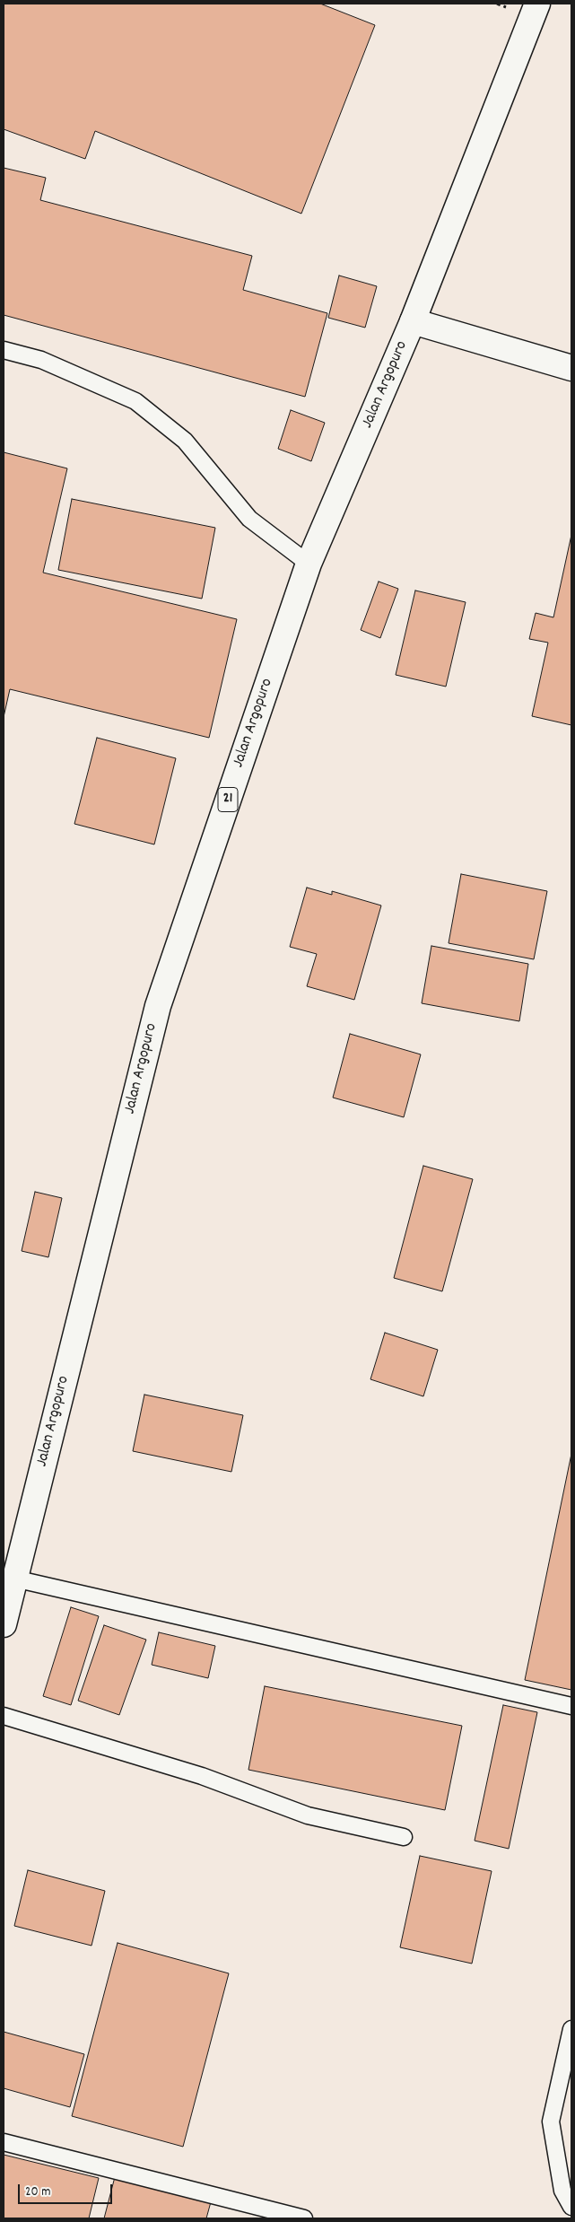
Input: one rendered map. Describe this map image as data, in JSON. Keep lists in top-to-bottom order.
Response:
{
  "streets": {
    "main road": ["Jalan Argopuro", "21"]
  },
  "scale_bar": "20 m"
}
